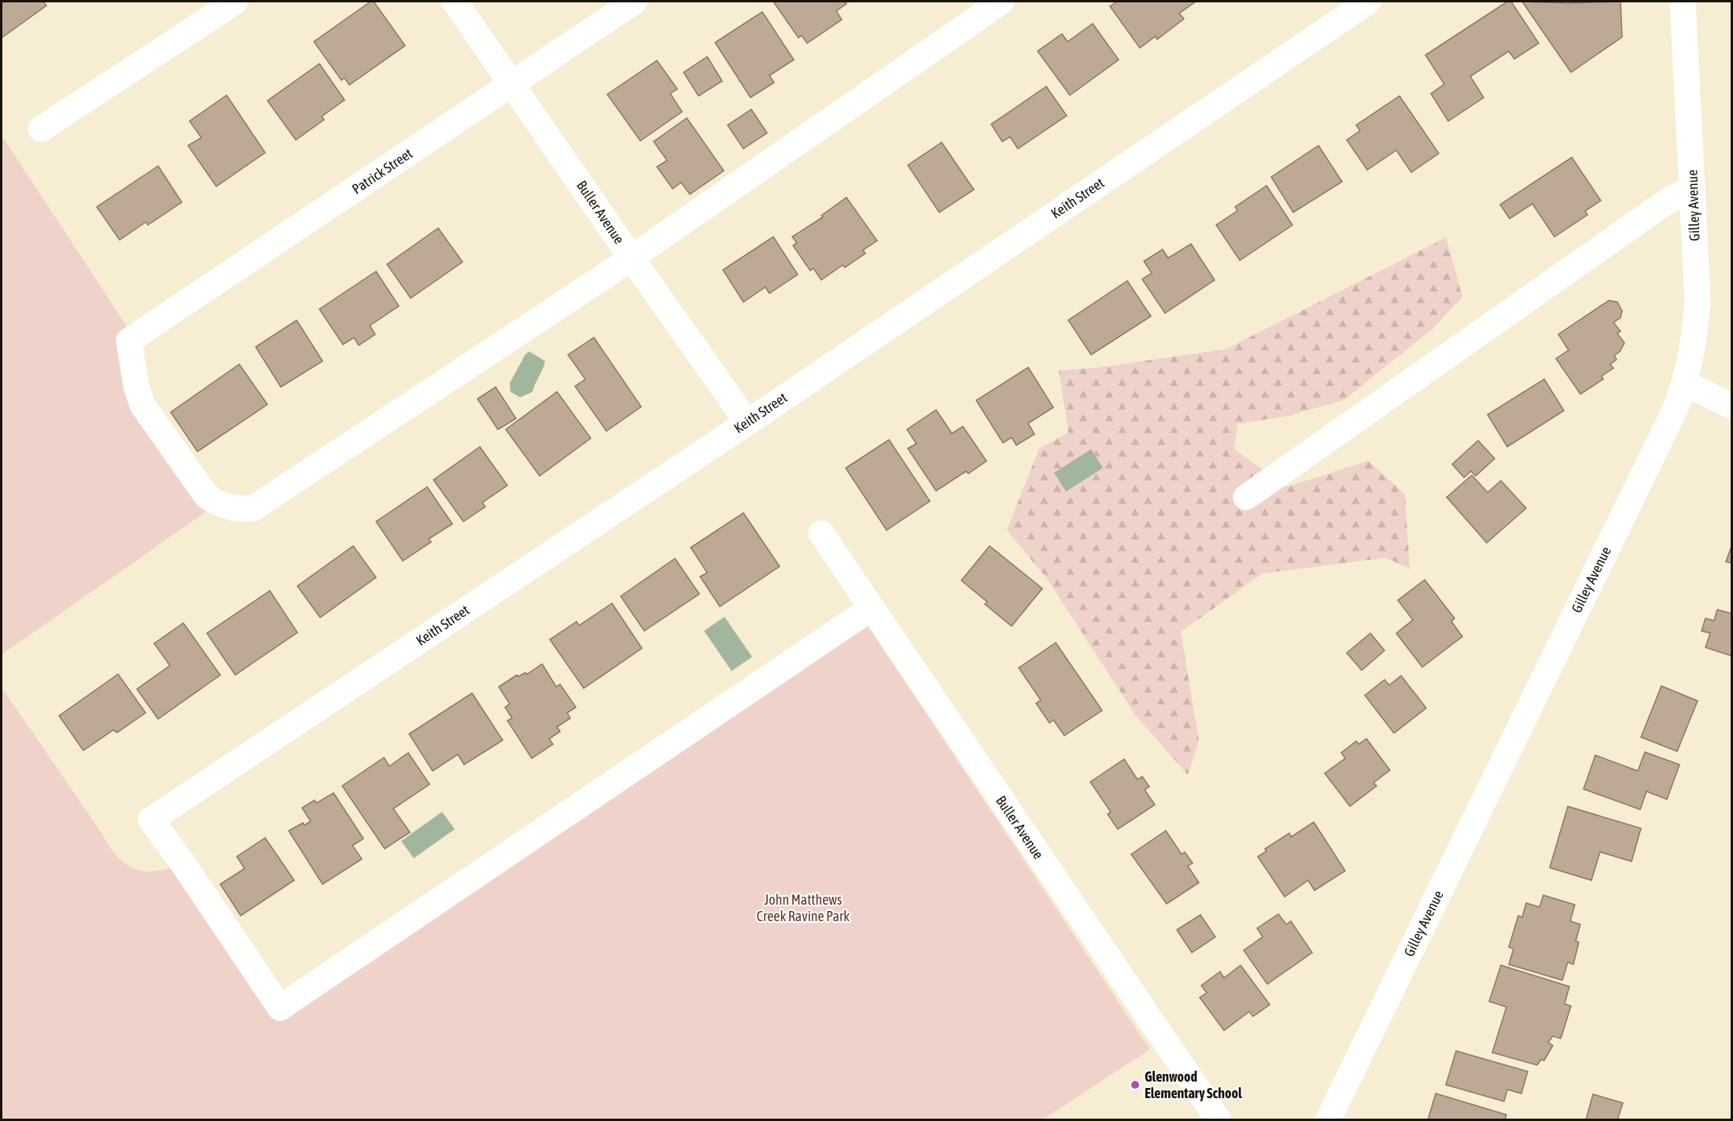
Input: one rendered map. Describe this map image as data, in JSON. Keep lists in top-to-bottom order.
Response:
{
  "streets": {
    "street": [
      "Patrick Street",
      "Keith Street",
      "Gilley Avenue",
      "Buller Avenue"
    ]
  },
  "crossings": [
    ["Patrick Street", "Buller Avenue"],
    ["Keith Street", "Buller Avenue"]
  ],
  "parks": ["John Matthews Creek Ravine Park"],
  "places": ["Glenwood Elementary School"]
}
